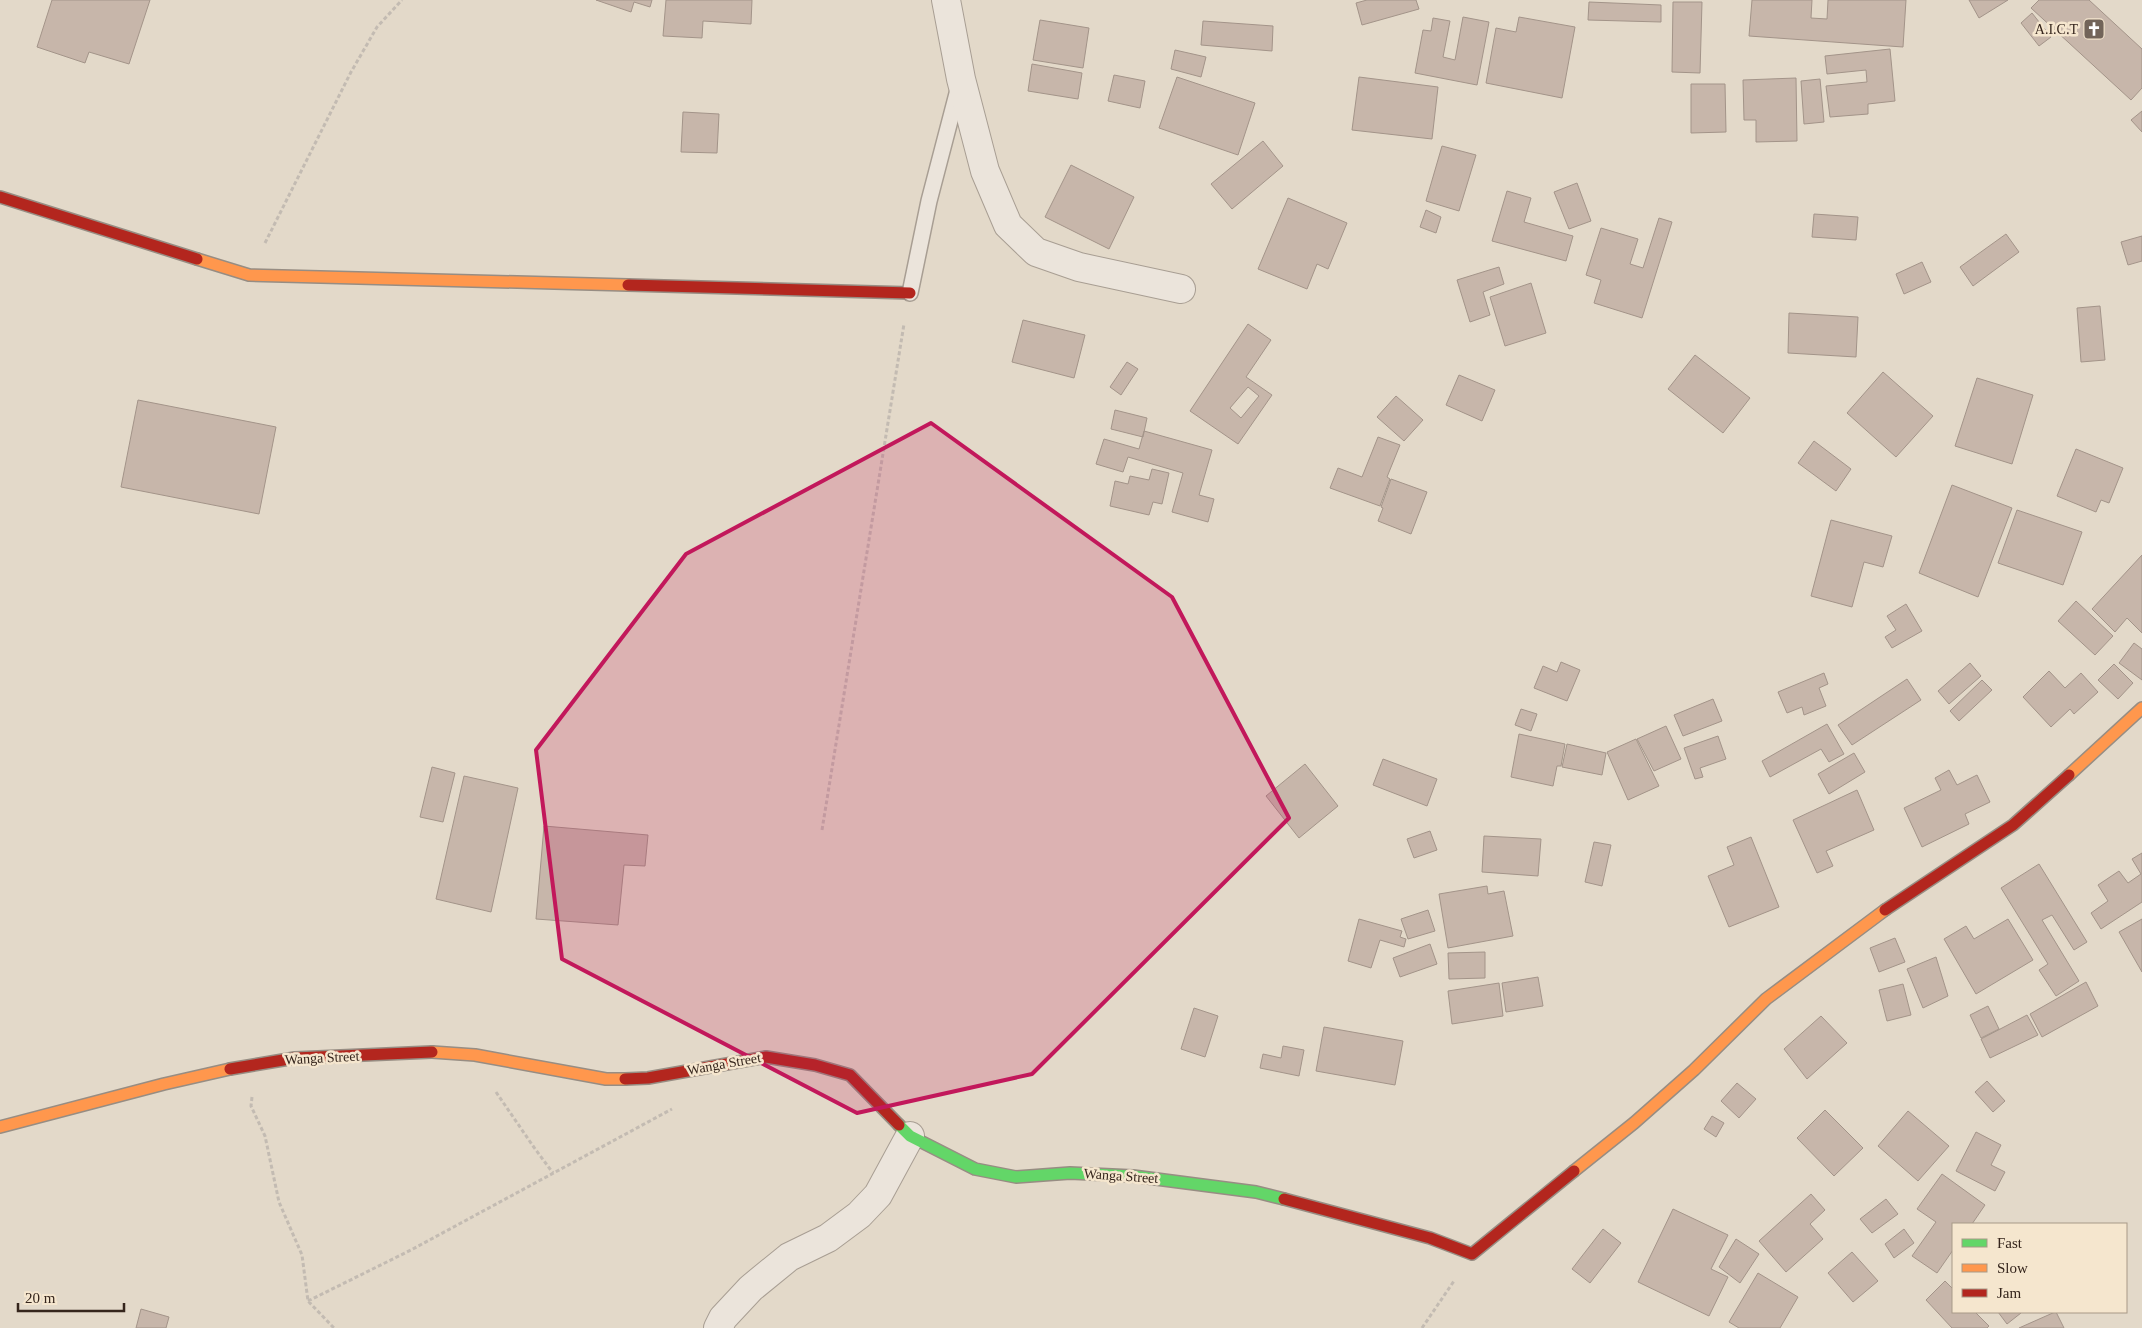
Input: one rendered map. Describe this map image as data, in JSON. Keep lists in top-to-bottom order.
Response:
{
  "streets": {
    "street": ["Wanga Street"]
  },
  "places": {
    "church": ["A.I.C.T"]
  },
  "legend": ["Fast", "Slow", "Jam"],
  "scale_bar": "20 m"
}
